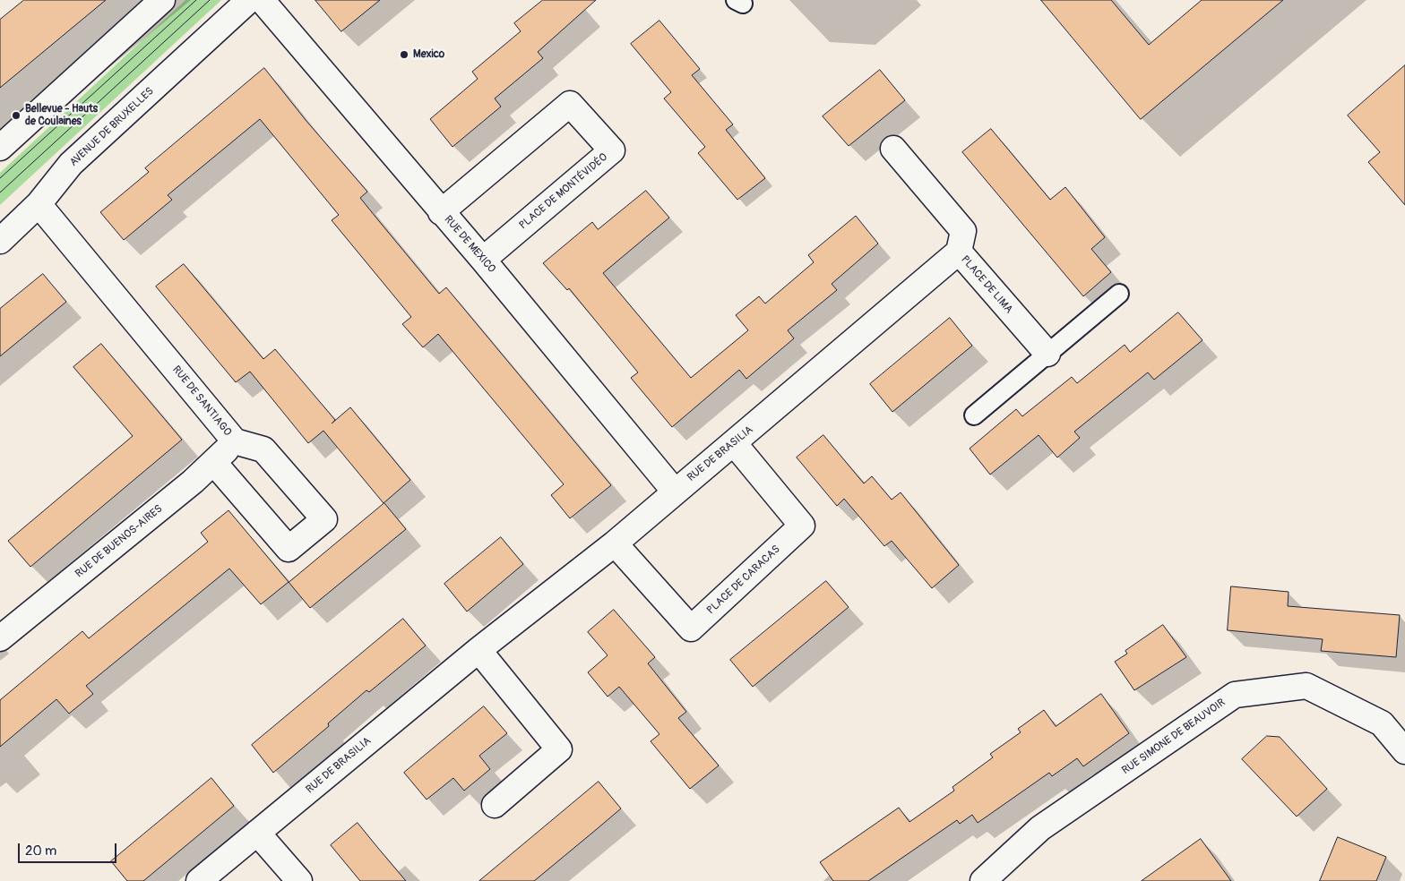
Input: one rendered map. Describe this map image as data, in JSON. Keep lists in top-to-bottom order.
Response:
{
  "streets": {
    "street": [
      "AVENUE DE BRUXELLES",
      "PLACE DE MONTÉVIDÉO",
      "RUE DE MEXICO",
      "PLACE DE LIMA",
      "RUE DE SANTIAGO",
      "RUE DE BRASILIA",
      "RUE DE BUENOS-AIRES",
      "PLACE DE CARACAS",
      "RUE SIMONE DE BEAUVOIR"
    ]
  },
  "crossings": [
    ["AVENUE DE BRUXELLES", "RUE DE SANTIAGO"],
    ["PLACE DE MONTÉVIDÉO", "RUE DE MEXICO"],
    ["RUE DE MEXICO", "RUE DE BRASILIA"],
    ["PLACE DE LIMA", "RUE DE BRASILIA"],
    ["RUE DE SANTIAGO", "RUE DE BUENOS-AIRES"],
    ["RUE DE BRASILIA", "PLACE DE CARACAS"]
  ],
  "places": ["Mexico", "Bellevue - Hauts de Coulaines"],
  "scale_bar": "20 m"
}
